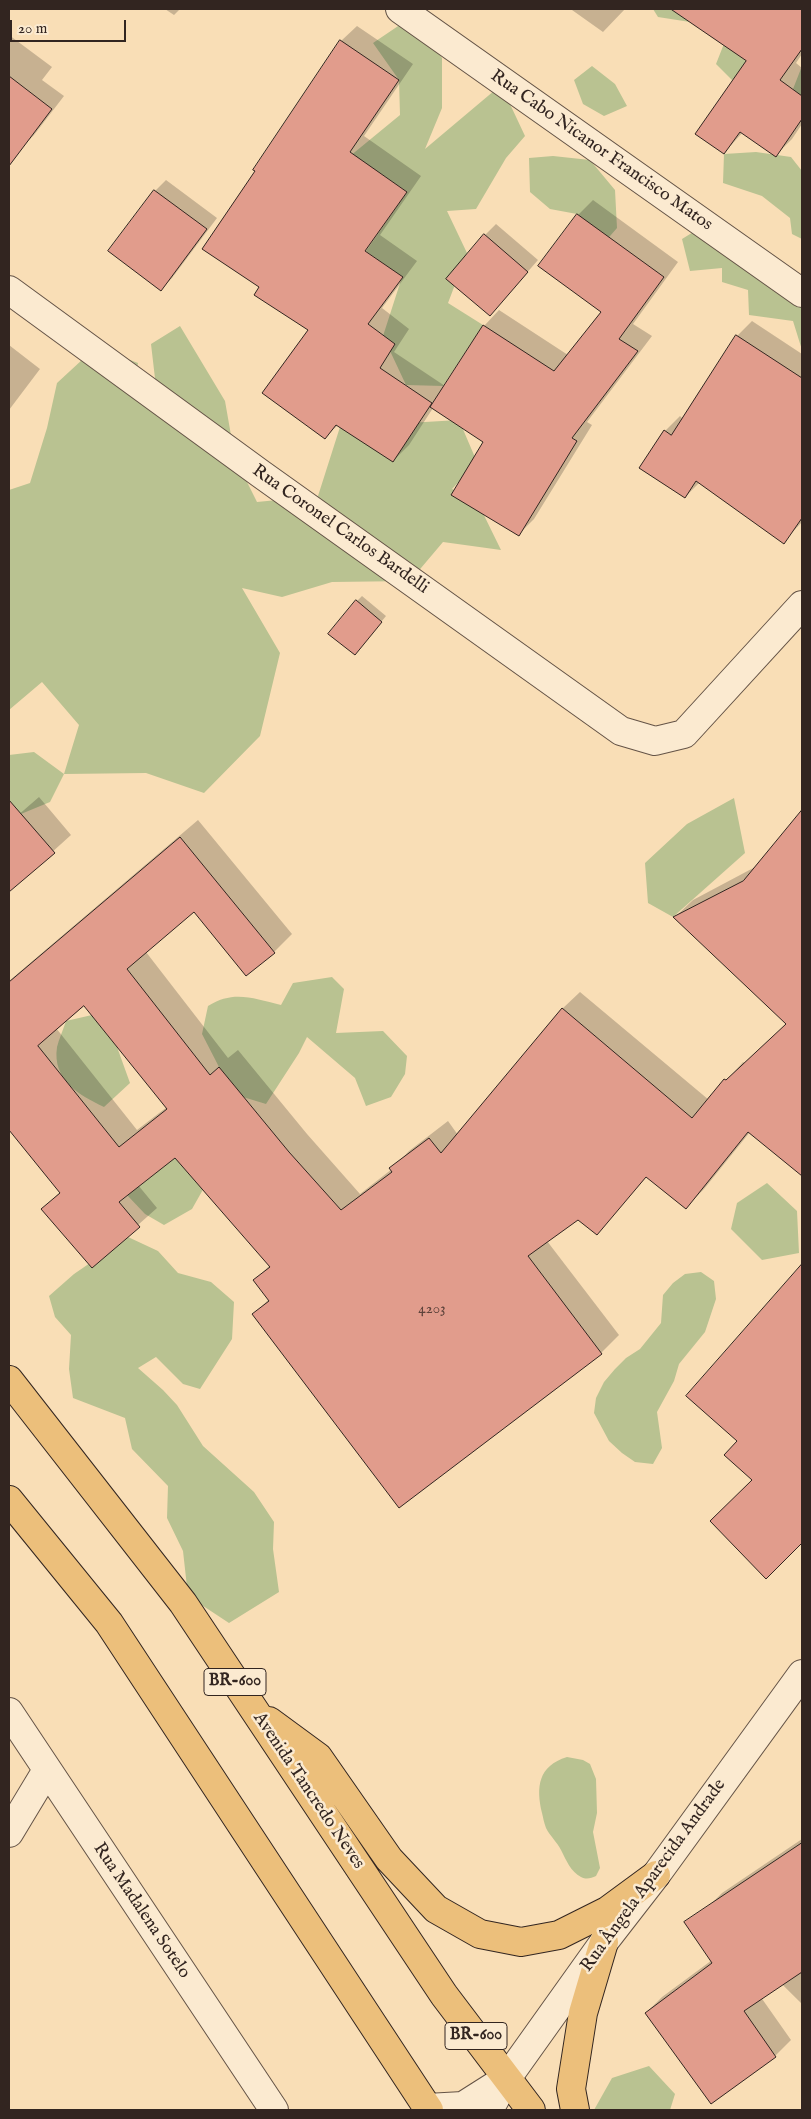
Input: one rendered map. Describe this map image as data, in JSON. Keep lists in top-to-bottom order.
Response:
{
  "streets": {
    "main road": ["BR-600", "Avenida Tancredo Neves"],
    "street": [
      "Rua Cabo Nicanor Francisco Matos",
      "Rua Coronel Carlos Bardelli",
      "Rua Ângela Aparecida Andrade",
      "Rua Madalena Sotelo"
    ]
  },
  "crossings": [
    ["Avenida Tancredo Neves", "Rua Ângela Aparecida Andrade"]
  ],
  "house_numbers": ["4203"],
  "scale_bar": "20 m"
}
